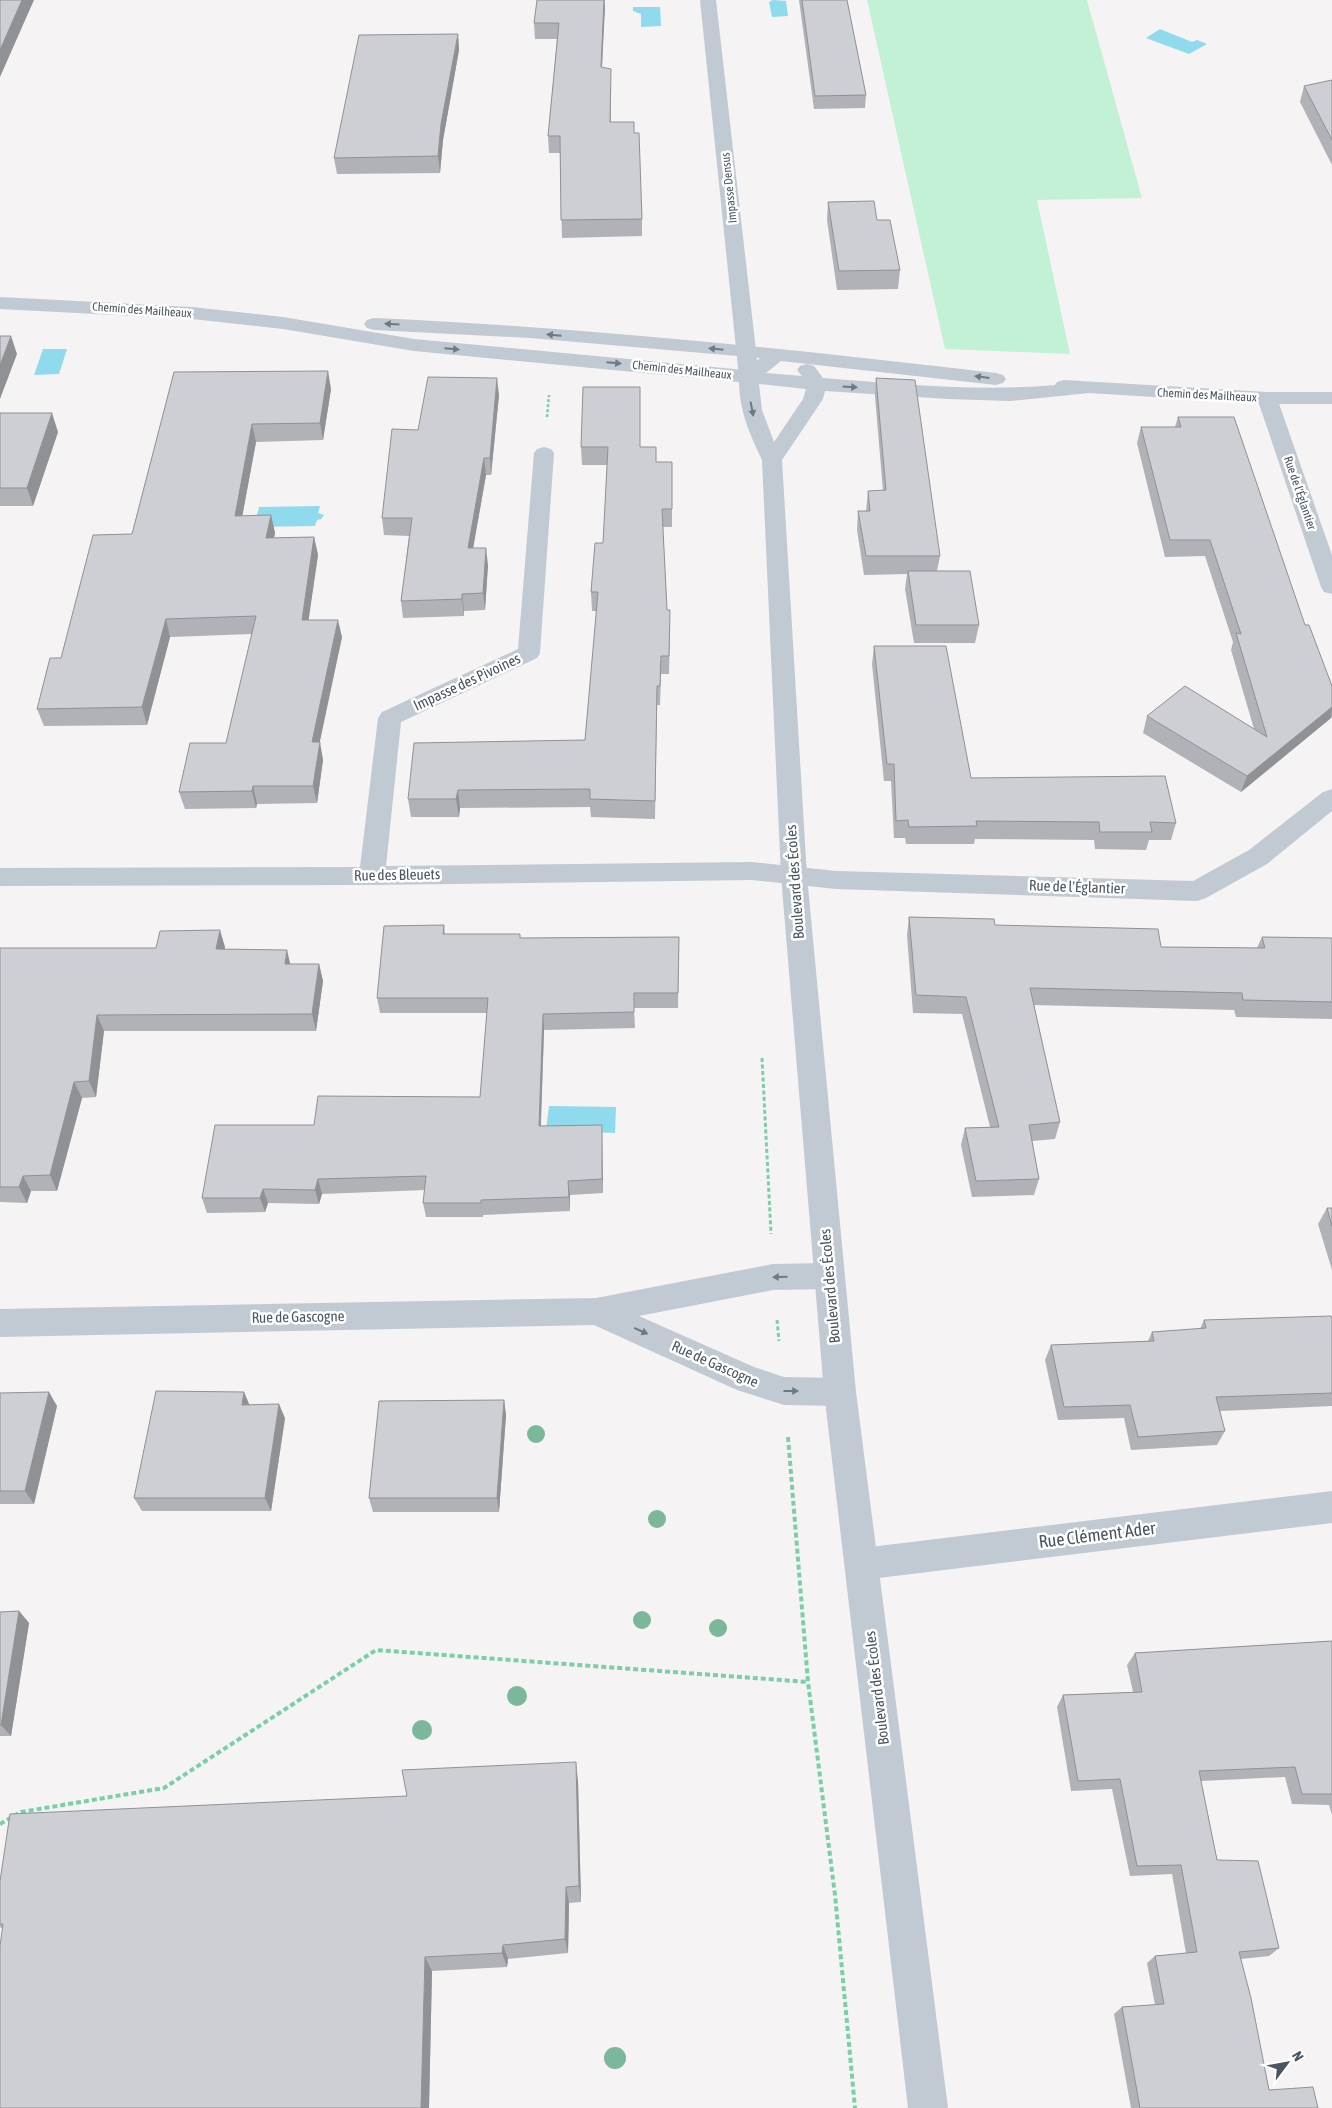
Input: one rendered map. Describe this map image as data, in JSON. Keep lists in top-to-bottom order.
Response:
{
  "streets": {
    "street": [
      "Impasse Densus",
      "Chemin des Mailheaux",
      "Rue de l'Églantier",
      "Impasse des Pivoines",
      "Rue des Bleuets",
      "Boulevard des Écoles",
      "Rue de Gascogne",
      "Rue Clément Ader"
    ]
  },
  "crossings": [
    ["Impasse Densus", "Chemin des Mailheaux"],
    ["Impasse Densus", "Boulevard des Écoles"],
    ["Chemin des Mailheaux", "Rue de l'Églantier"],
    ["Chemin des Mailheaux", "Boulevard des Écoles"],
    ["Rue de l'Églantier", "Rue des Bleuets"],
    ["Rue de l'Églantier", "Boulevard des Écoles"],
    ["Impasse des Pivoines", "Rue des Bleuets"],
    ["Rue des Bleuets", "Boulevard des Écoles"],
    ["Boulevard des Écoles", "Rue de Gascogne"],
    ["Boulevard des Écoles", "Rue Clément Ader"]
  ],
  "north": "top right"
}
